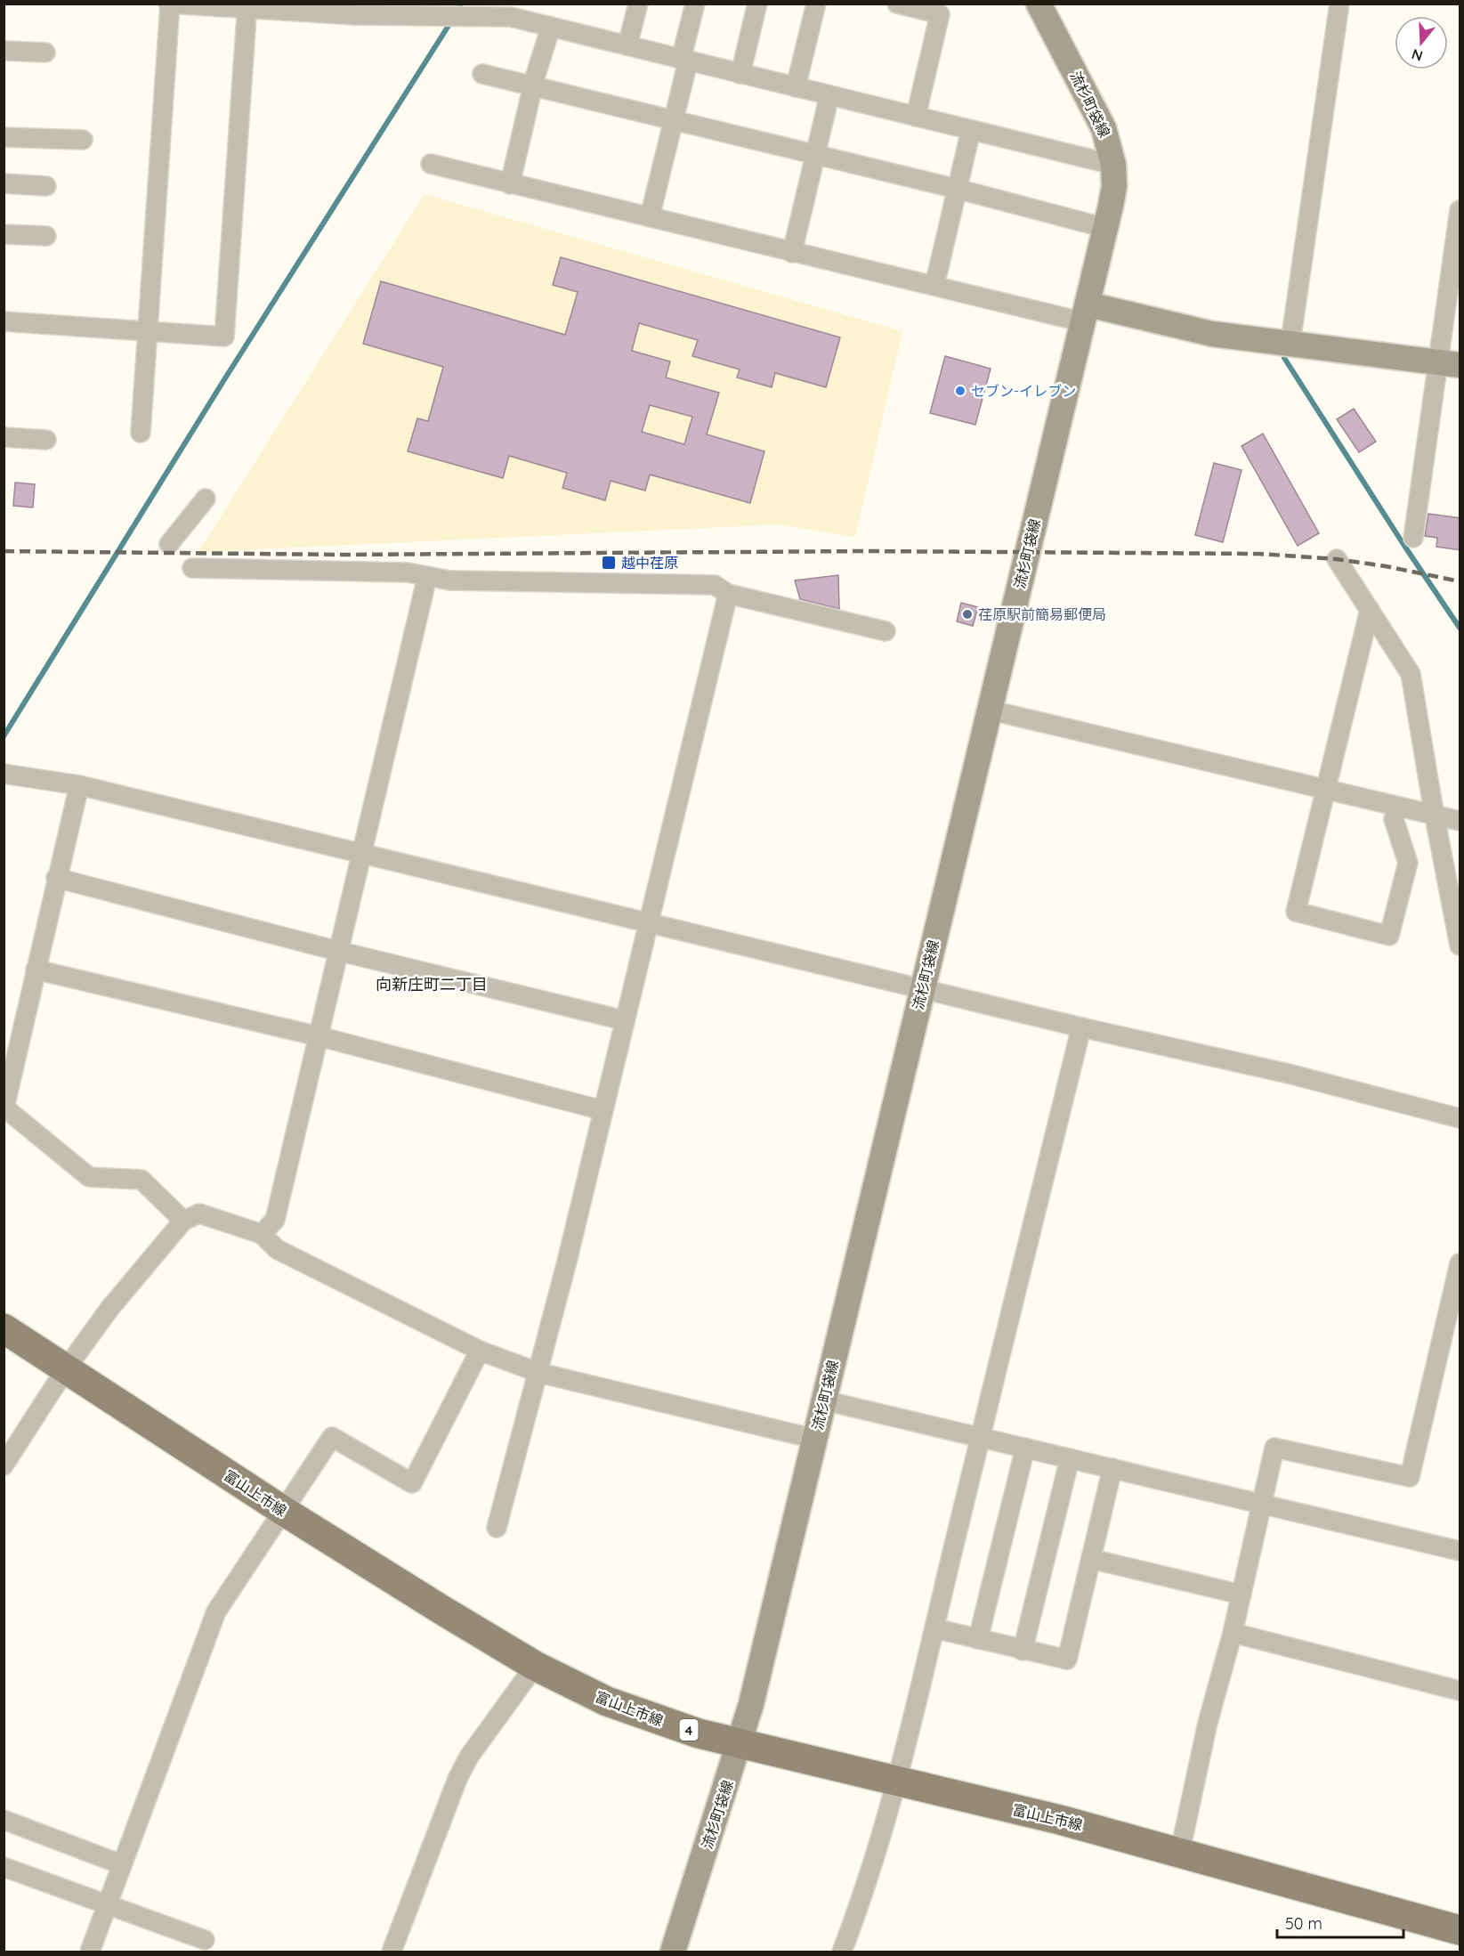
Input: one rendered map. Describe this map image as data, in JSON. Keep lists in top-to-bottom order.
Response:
{
  "streets": {
    "main road": ["流杉町袋線", "富山上市線", "4"]
  },
  "crossings": [
    ["流杉町袋線", "富山上市線"]
  ],
  "districts": ["向新庄町二丁目"],
  "places": {
    "other": ["セブン-イレブン", "荏原駅前簡易郵便局"],
    "transit": ["越中荏原"]
  },
  "scale_bar": "50 m",
  "north": "bottom"
}
